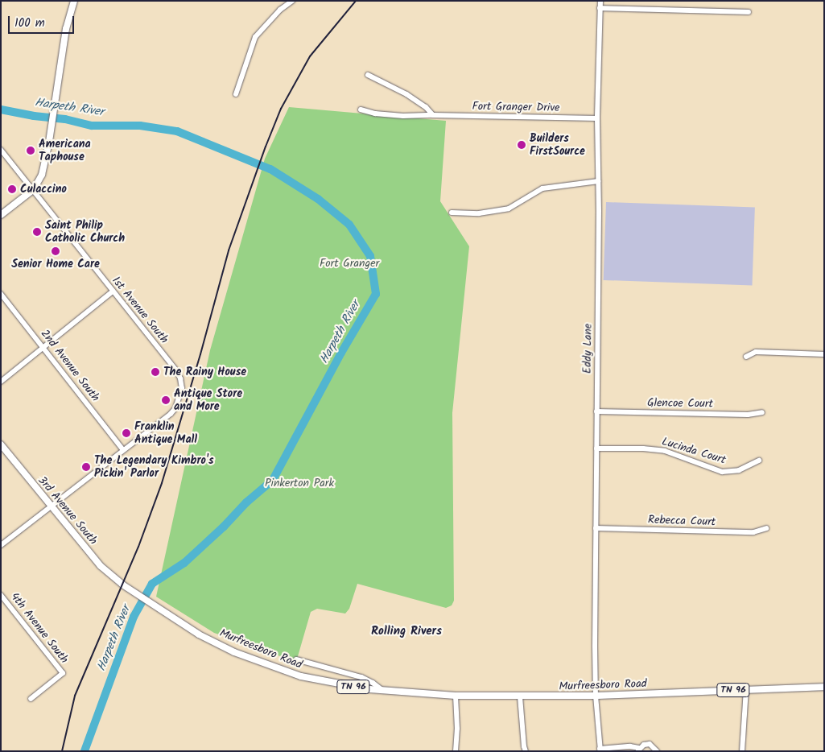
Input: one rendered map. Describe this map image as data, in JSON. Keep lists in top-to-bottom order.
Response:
{
  "streets": {
    "main road": ["3rd Avenue South", "Murfreesboro Road", "TN 96"],
    "street": [
      "Fort Granger Drive",
      "1st Avenue South",
      "Eddy Lane",
      "2nd Avenue South",
      "Glencoe Court",
      "Lucinda Court",
      "Rebecca Court",
      "4th Avenue South"
    ]
  },
  "crossings": [
    ["Fort Granger Drive", "Eddy Lane"],
    ["1st Avenue South", "2nd Avenue South"],
    ["Eddy Lane", "Glencoe Court"],
    ["Eddy Lane", "Lucinda Court"],
    ["Eddy Lane", "Rebecca Court"],
    ["Eddy Lane", "Murfreesboro Road"],
    ["3rd Avenue South", "Murfreesboro Road"]
  ],
  "districts": ["Rolling Rivers"],
  "water": ["Harpeth River"],
  "parks": ["Fort Granger", "Pinkerton Park"],
  "places": [
    "Builders FirstSource",
    "Americana Taphouse",
    "Culaccino",
    "Saint Philip Catholic Church",
    "Senior Home Care",
    "The Rainy House",
    "Antique Store and More",
    "Franklin Antique Mall",
    "The Legendary Kimbro's Pickin' Parlor"
  ],
  "scale_bar": "100 m"
}
